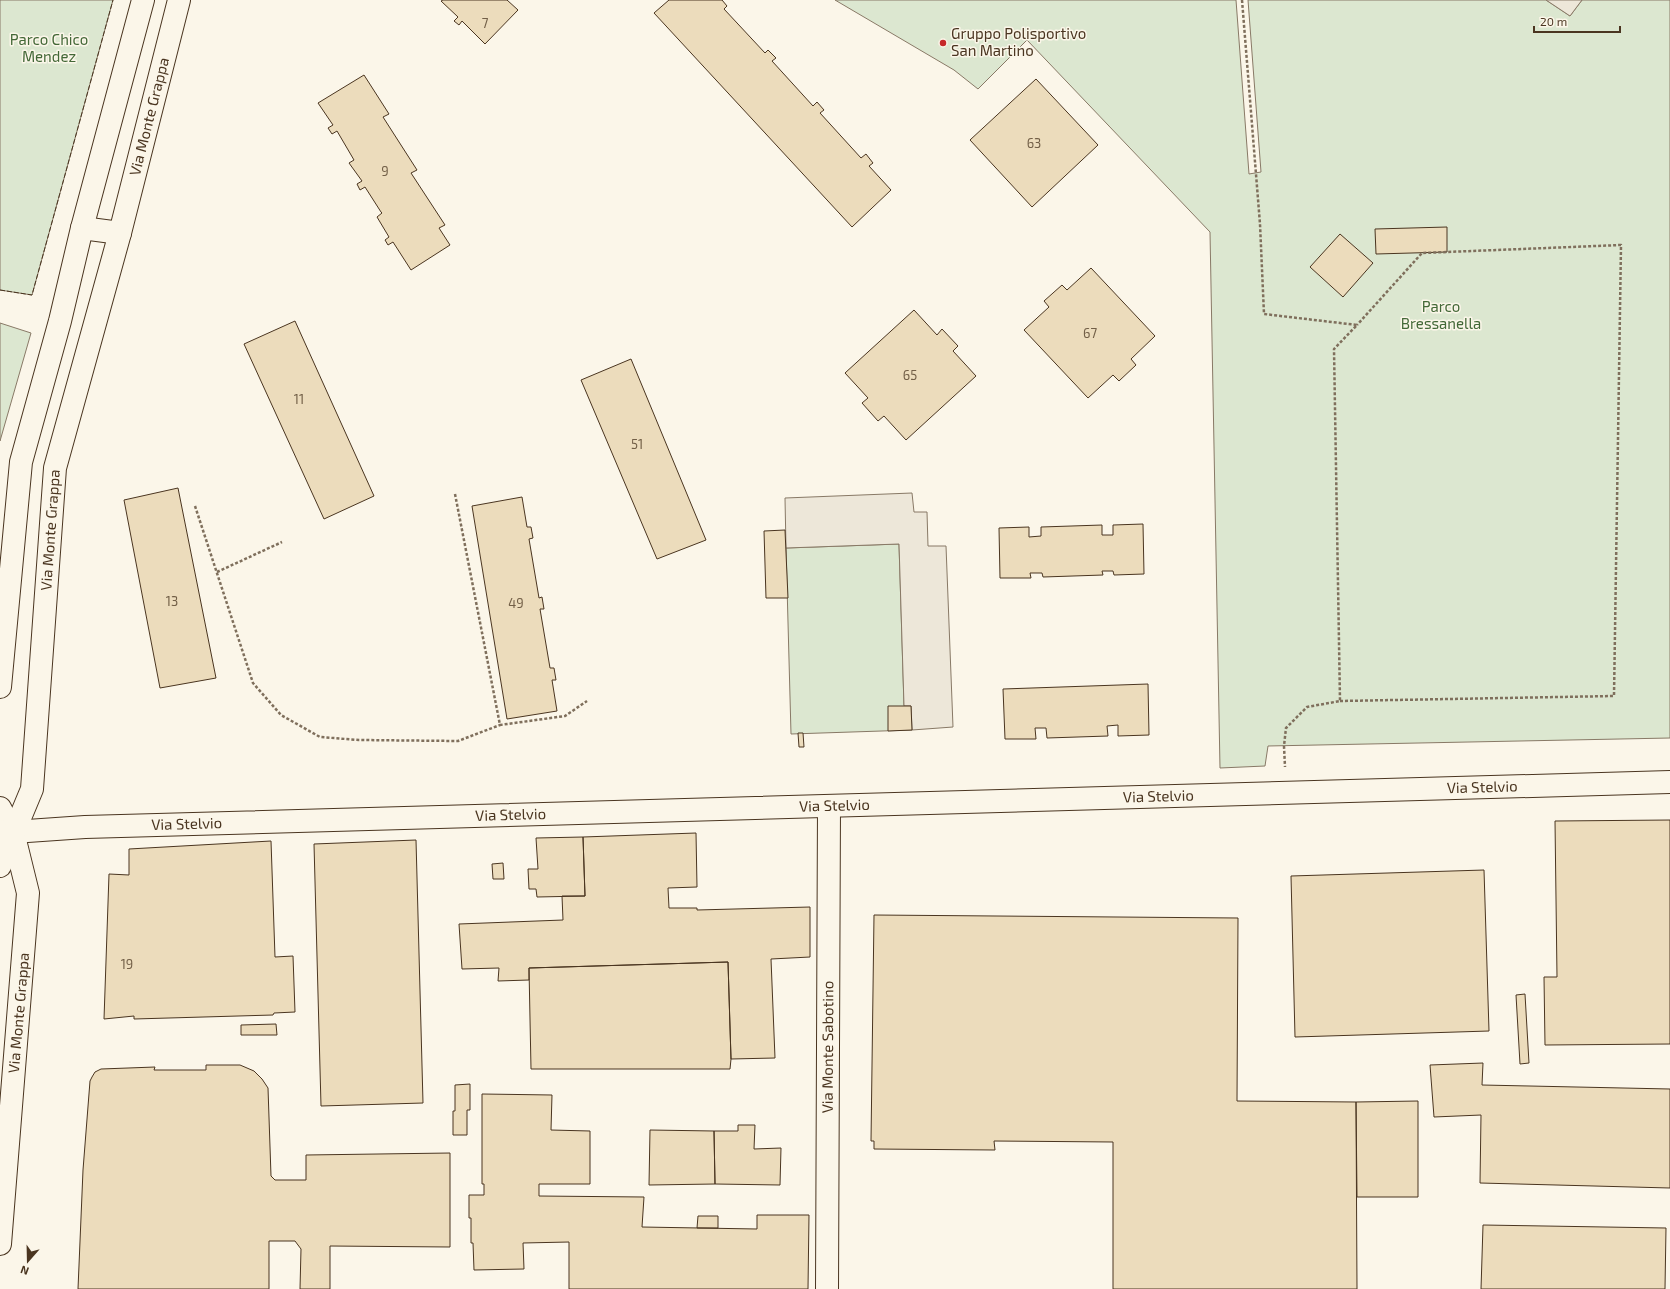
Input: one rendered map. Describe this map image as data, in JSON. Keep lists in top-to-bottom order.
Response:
{
  "streets": {
    "street": ["Via Monte Grappa", "Via Stelvio", "Via Monte Sabotino"]
  },
  "crossings": [
    ["Via Monte Grappa", "Via Stelvio"],
    ["Via Stelvio", "Via Monte Sabotino"]
  ],
  "parks": ["Parco Chico Mendez", "Parco Bressanella"],
  "places": ["Gruppo Polisportivo San Martino"],
  "house_numbers": [
    "7",
    "63",
    "9",
    "67",
    "65",
    "11",
    "51",
    "13",
    "49",
    "19"
  ],
  "scale_bar": "20 m",
  "north": "bottom"
}
